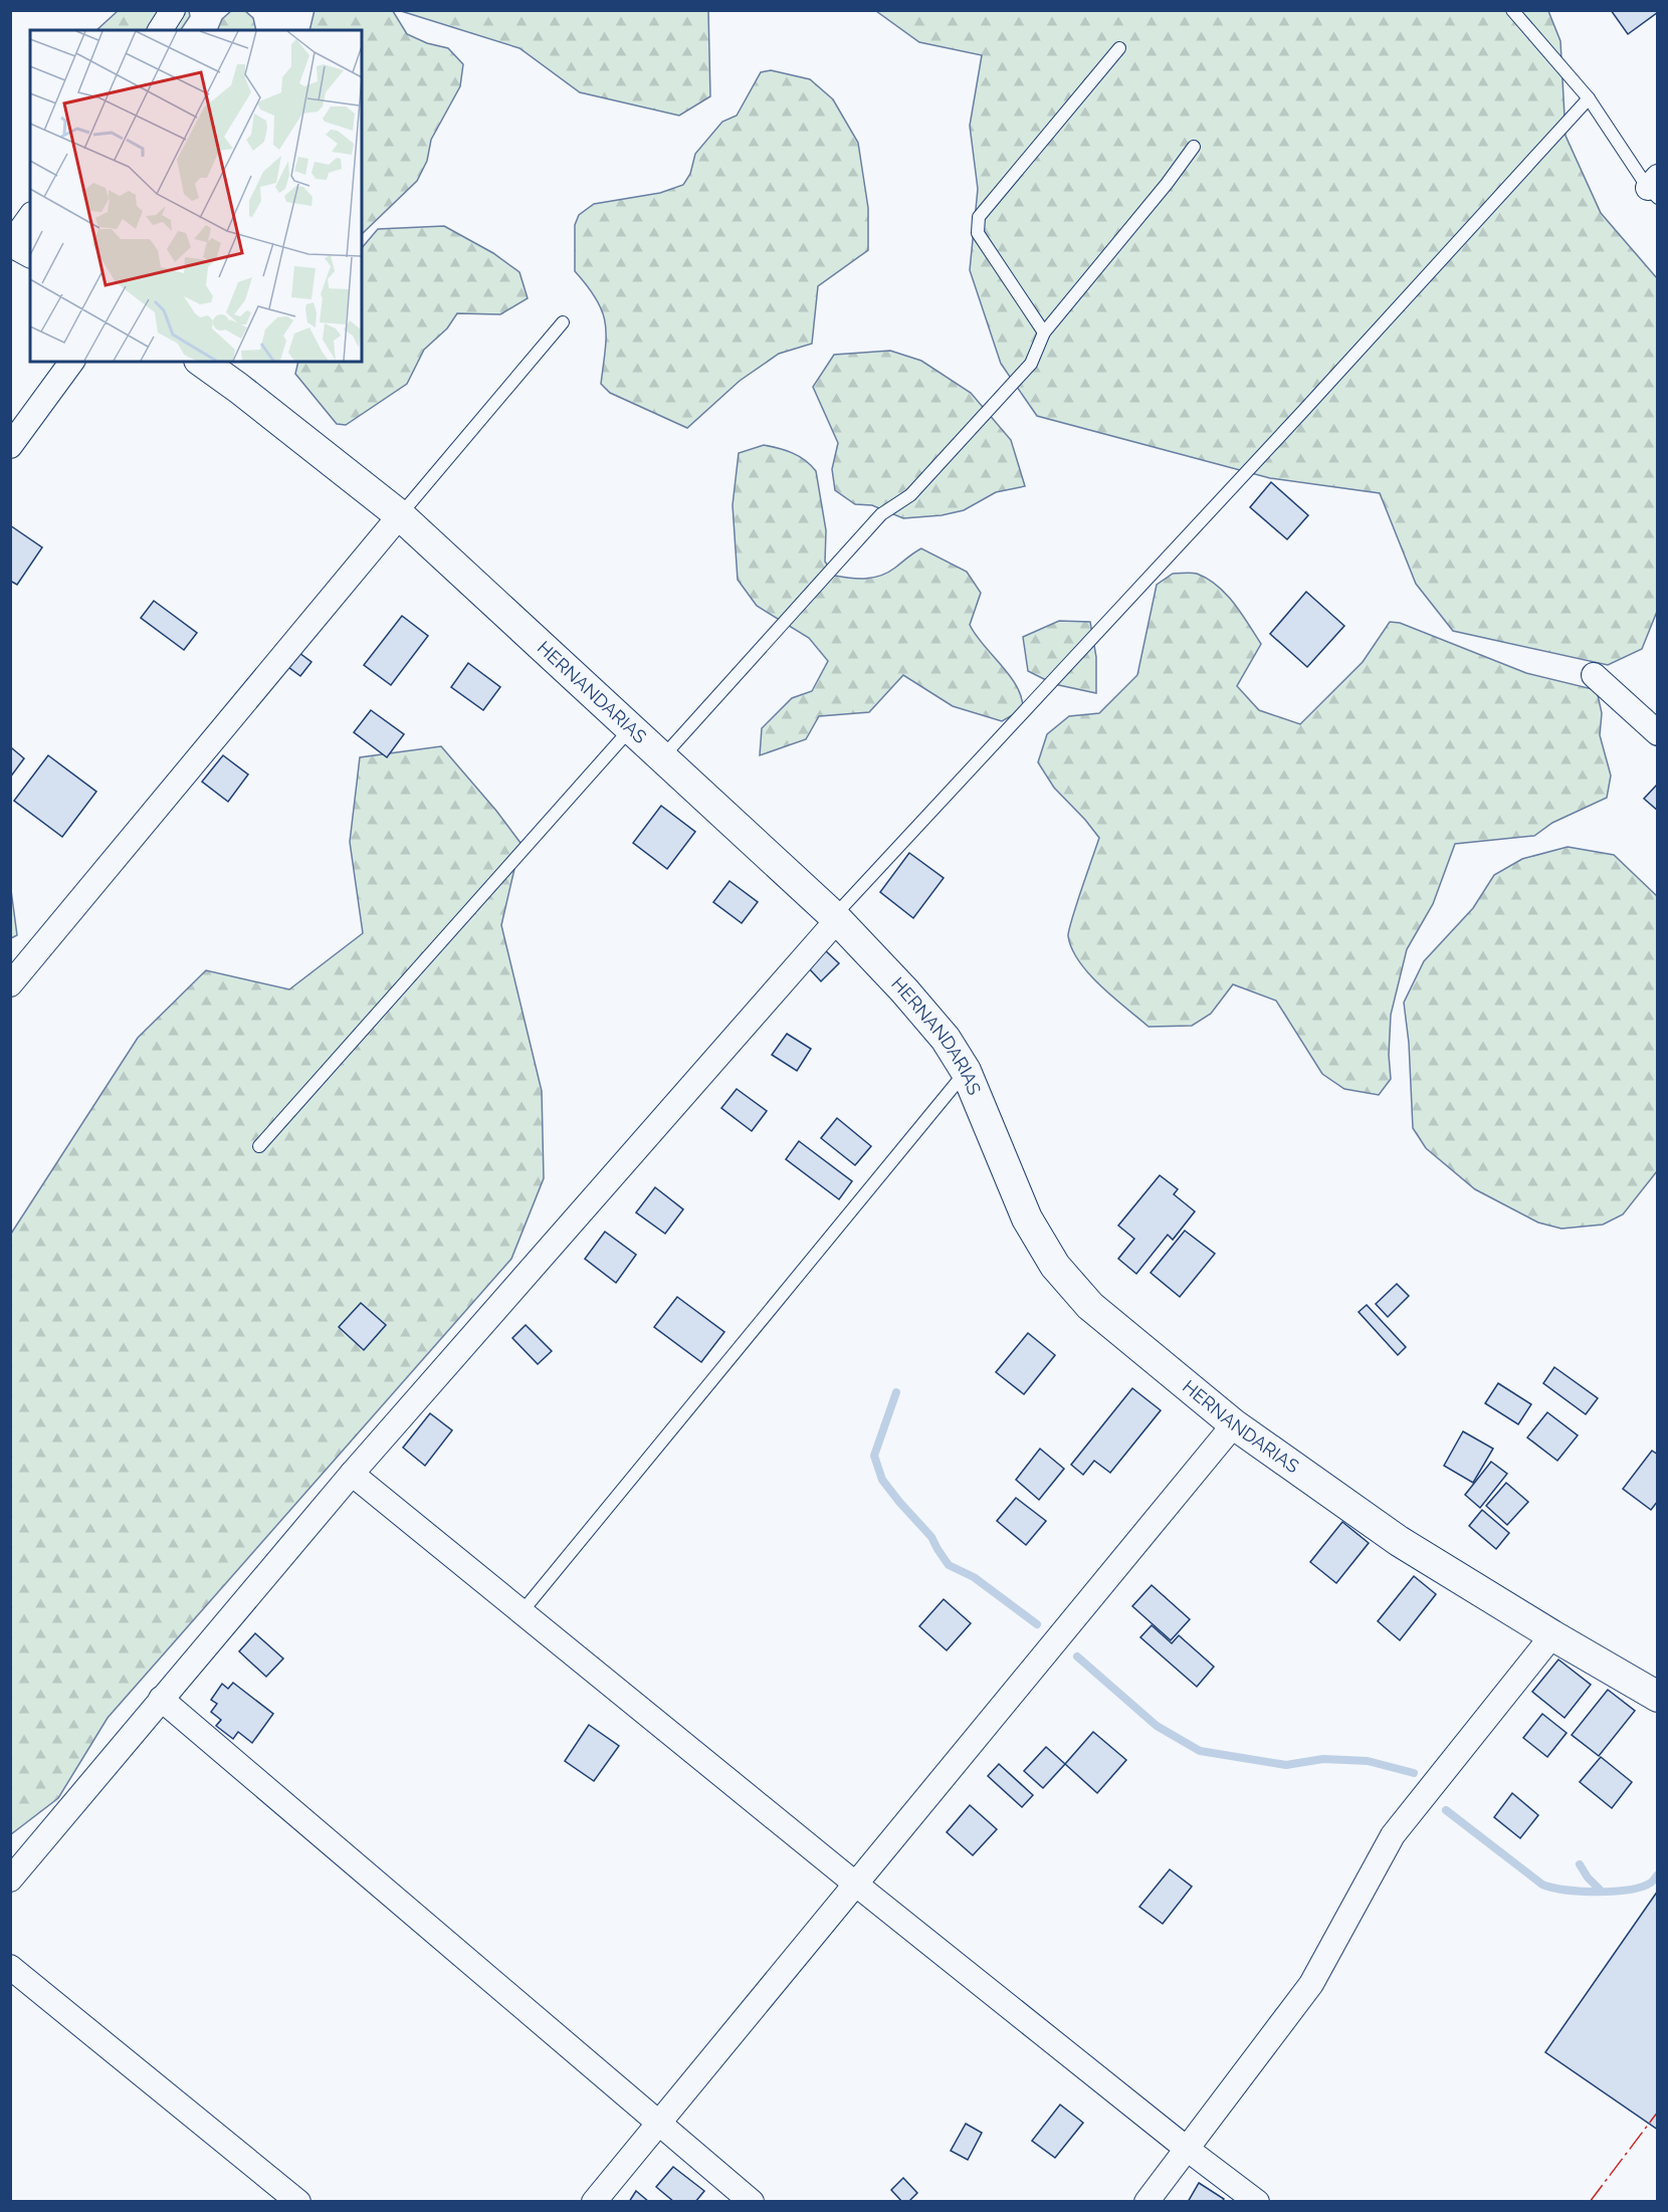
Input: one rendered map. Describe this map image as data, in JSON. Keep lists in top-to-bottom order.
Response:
{
  "streets": {
    "street": ["HERNANDARIAS"]
  }
}
